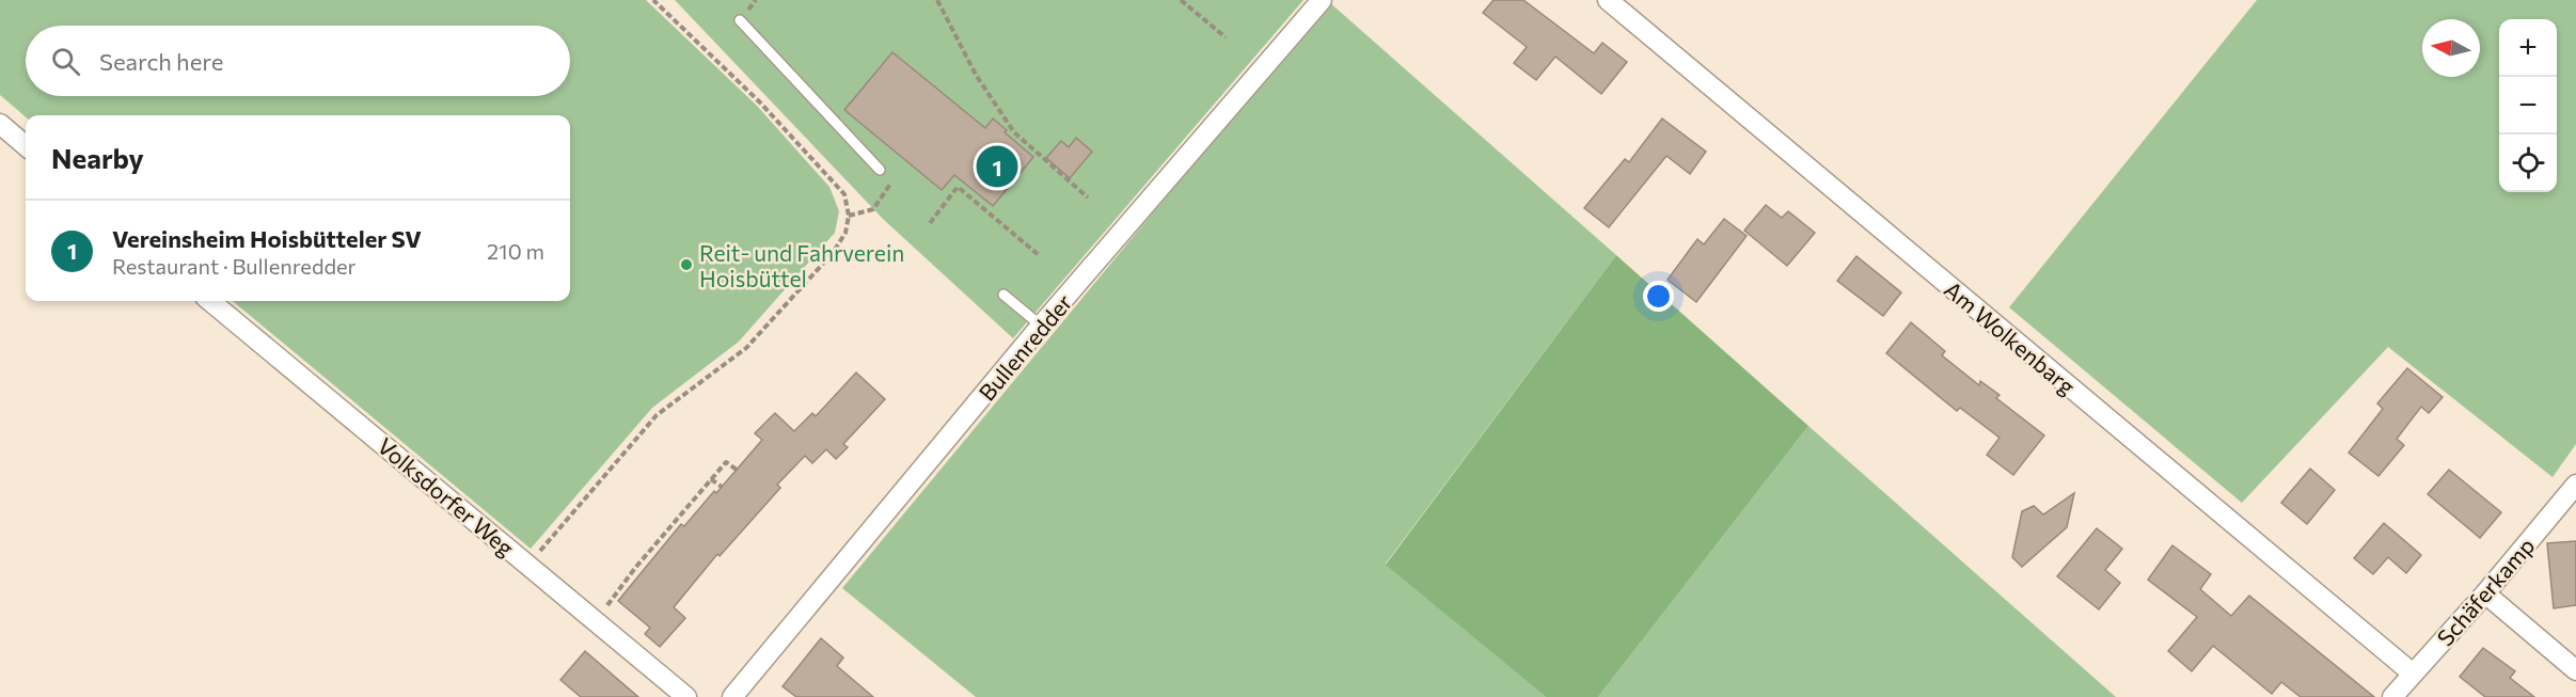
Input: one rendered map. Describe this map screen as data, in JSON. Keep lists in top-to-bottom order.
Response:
{
  "streets": {
    "street": [
      "Am Wolkenbarg",
      "Bullenredder",
      "Volksdorfer Weg",
      "Schäferkamp"
    ]
  },
  "crossings": [
    ["Am Wolkenbarg", "Schäferkamp"]
  ],
  "places": ["Reit- und Fahrverein Hoisbüttel"],
  "north": "left",
  "page": {
    "map_buttons": ["+", "−"],
    "search": "Search here",
    "heading": "Nearby",
    "pins": "1",
    "list": [
      {
        "mark": "1",
        "name": "Vereinsheim Hoisbütteler SV",
        "note": "Restaurant · Bullenredder",
        "value": "210 m"
      }
    ]
  }
}
